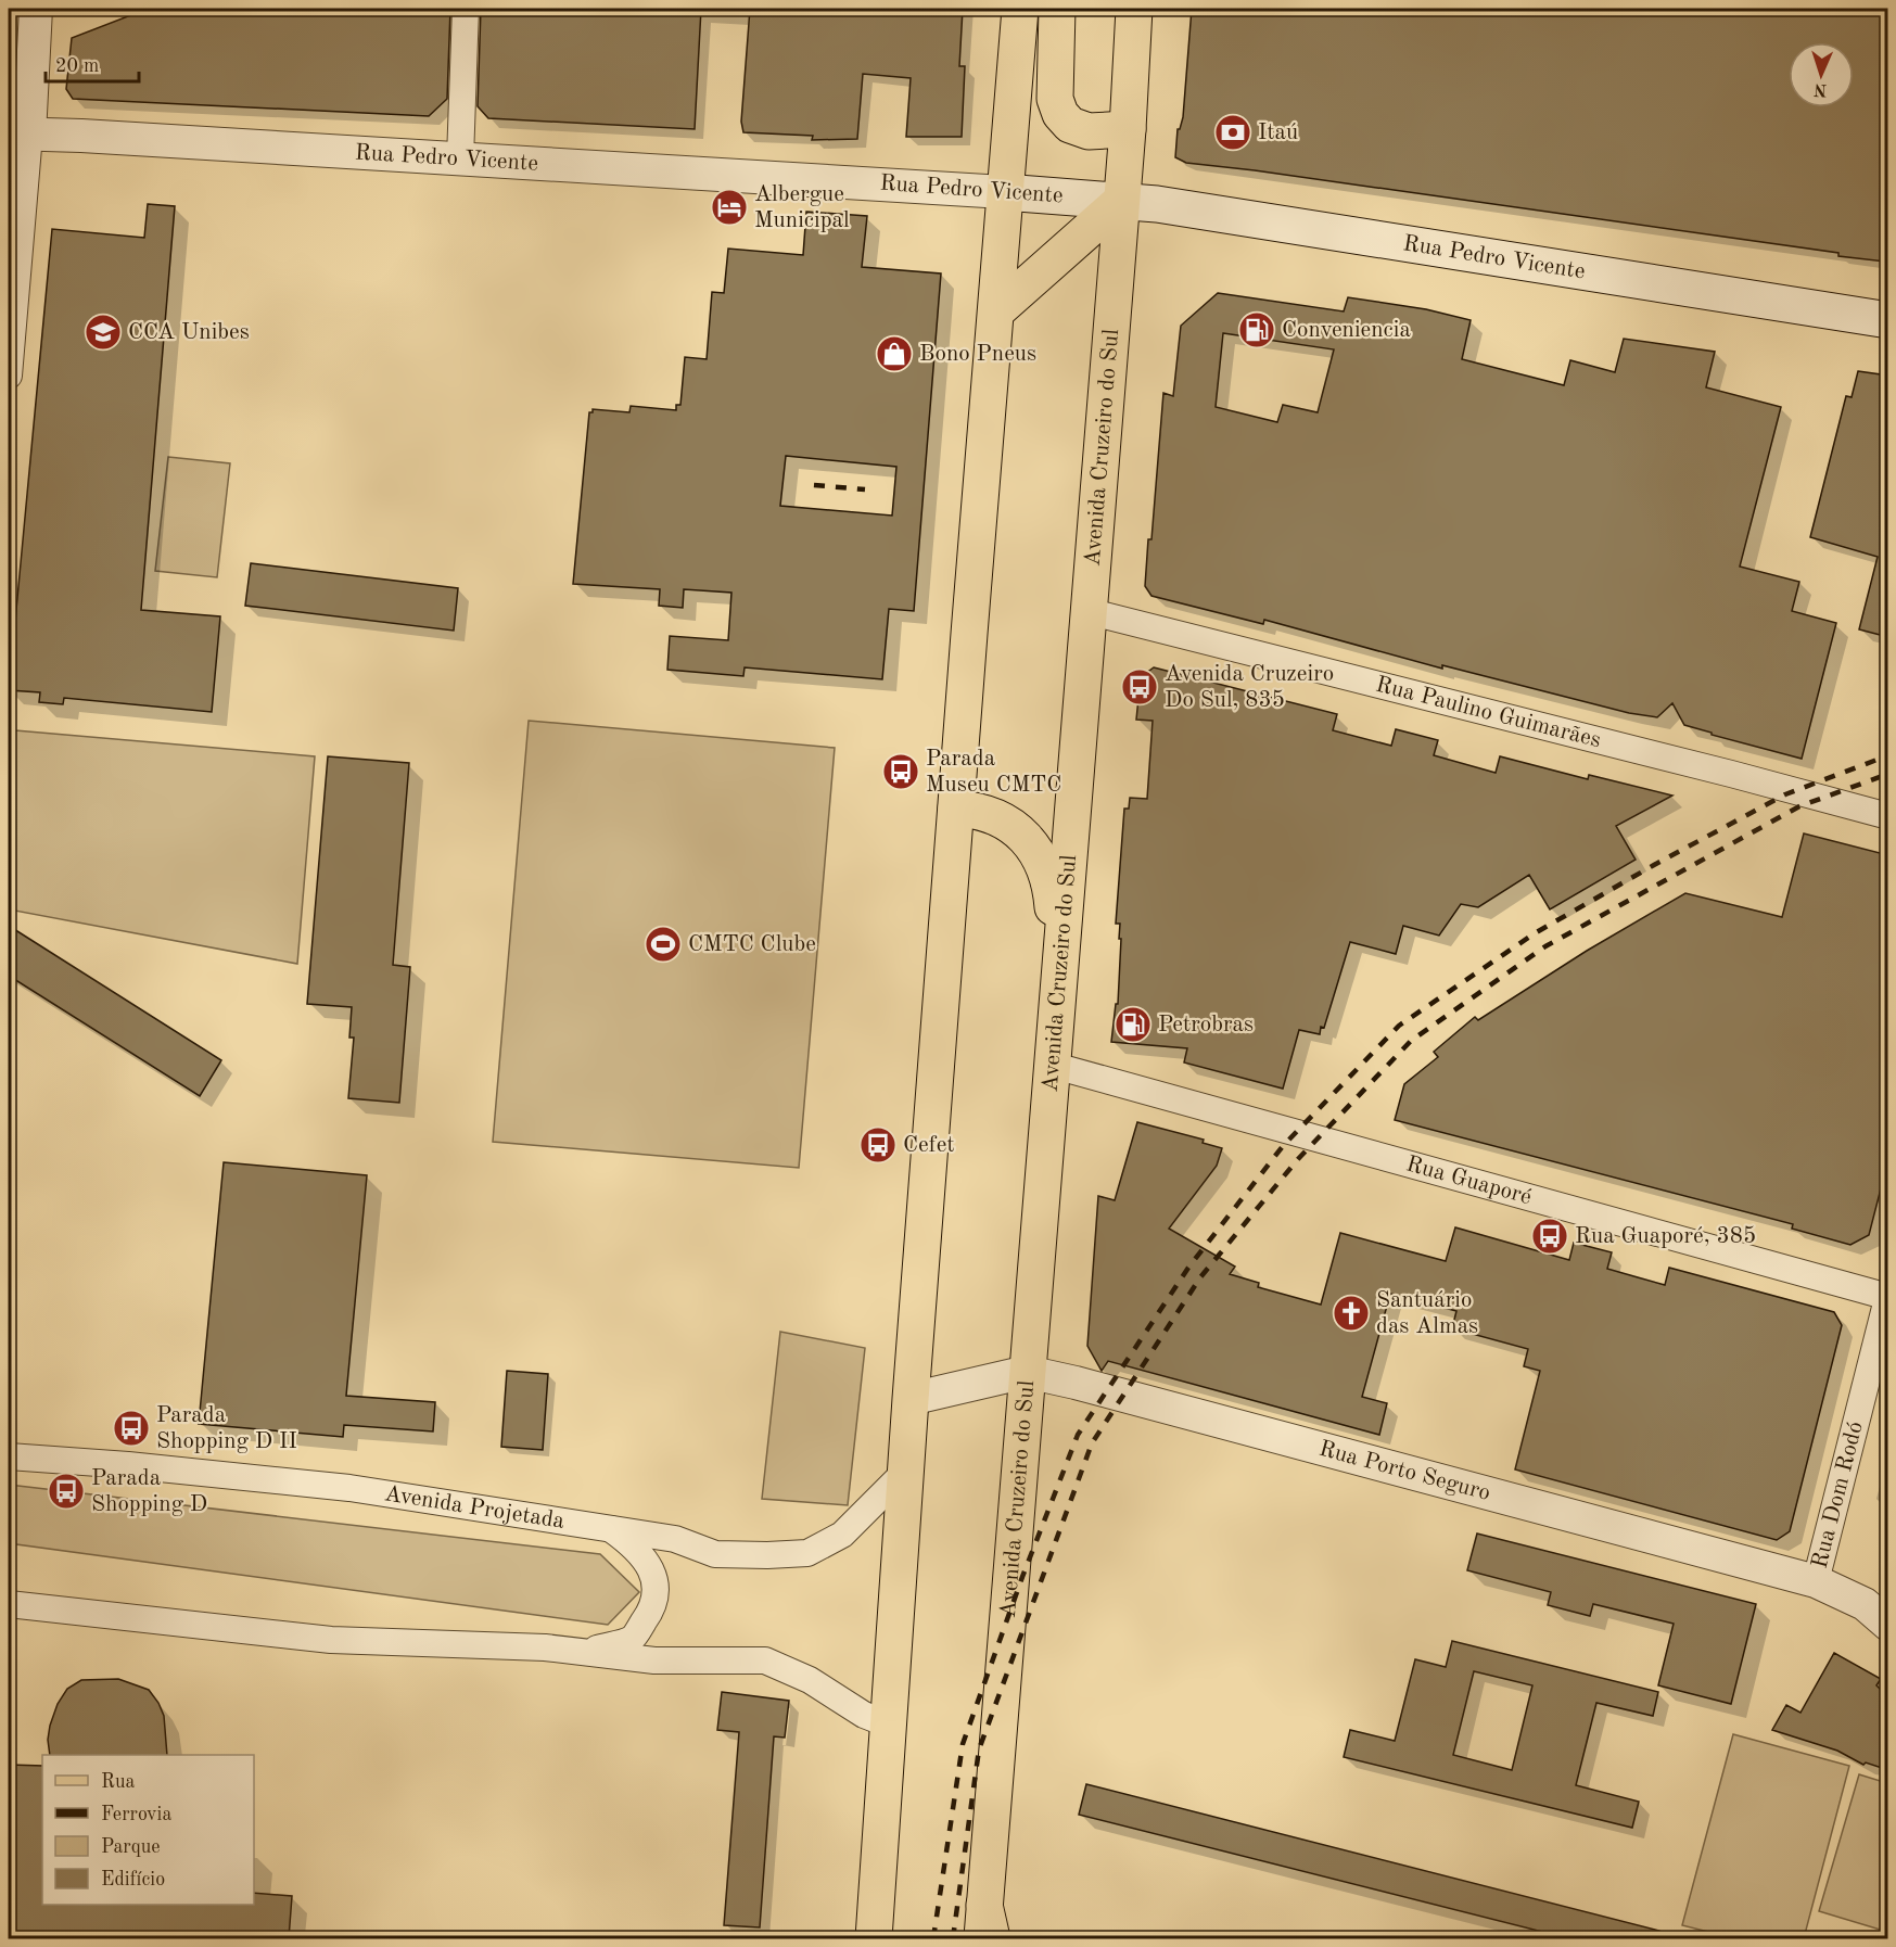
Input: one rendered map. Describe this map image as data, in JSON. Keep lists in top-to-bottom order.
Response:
{
  "streets": {
    "main road": ["Rua Pedro Vicente", "Avenida Cruzeiro do Sul"],
    "street": [
      "Rua Paulino Guimarães",
      "Rua Guaporé",
      "Rua Porto Seguro",
      "Rua Dom Rodó",
      "Avenida Projetada"
    ]
  },
  "crossings": [
    ["Rua Pedro Vicente", "Avenida Cruzeiro do Sul"],
    ["Avenida Cruzeiro do Sul", "Rua Paulino Guimarães"],
    ["Avenida Cruzeiro do Sul", "Rua Guaporé"],
    ["Avenida Cruzeiro do Sul", "Rua Porto Seguro"],
    ["Rua Guaporé", "Rua Dom Rodó"],
    ["Rua Porto Seguro", "Rua Dom Rodó"]
  ],
  "places": {
    "bank": ["Itaú"],
    "hotel": ["Albergue Municipal"],
    "fuel station": ["Conveniencia", "Petrobras"],
    "school or university": ["CCA Unibes"],
    "shop": ["Bono Pneus"],
    "bus stop": [
      "Avenida Cruzeiro Do Sul, 835",
      "Parada Museu CMTC",
      "Cefet",
      "Rua Guaporé, 385",
      "Parada Shopping D II",
      "Parada Shopping D"
    ],
    "sports": ["CMTC Clube"],
    "church": ["Santuário das Almas"]
  },
  "legend": [
    "Rua",
    "Ferrovia",
    "Parque",
    "Edifício"
  ],
  "scale_bar": "20 m",
  "north": "bottom"
}
